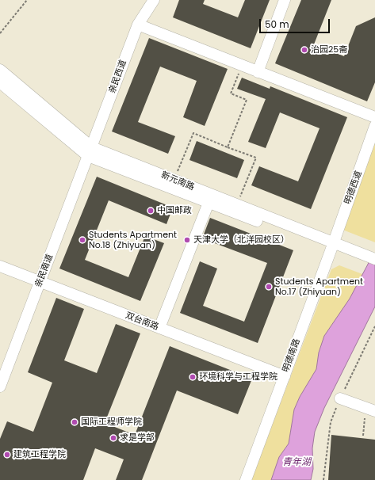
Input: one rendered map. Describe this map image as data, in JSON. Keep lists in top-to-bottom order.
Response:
{
  "streets": {
    "street": [
      "亲民西道",
      "新元南路",
      "明德西道",
      "亲民南道",
      "双台南路",
      "明德南路"
    ]
  },
  "crossings": [
    ["亲民西道", "新元南路"],
    ["亲民西道", "亲民南道"],
    ["新元南路", "明德西道"],
    ["新元南路", "亲民南道"],
    ["新元南路", "明德南路"],
    ["明德西道", "明德南路"],
    ["亲民南道", "双台南路"],
    ["双台南路", "明德南路"]
  ],
  "water": ["青年湖"],
  "places": [
    "治园25斋",
    "中国邮政",
    "Students Apartment No.18 (Zhiyuan)",
    "天津大学（北洋园校区）",
    "Students Apartment No.17 (Zhiyuan)",
    "环境科学与工程学院",
    "国际工程师学院",
    "求是学部",
    "建筑工程学院"
  ],
  "scale_bar": "50 m"
}
